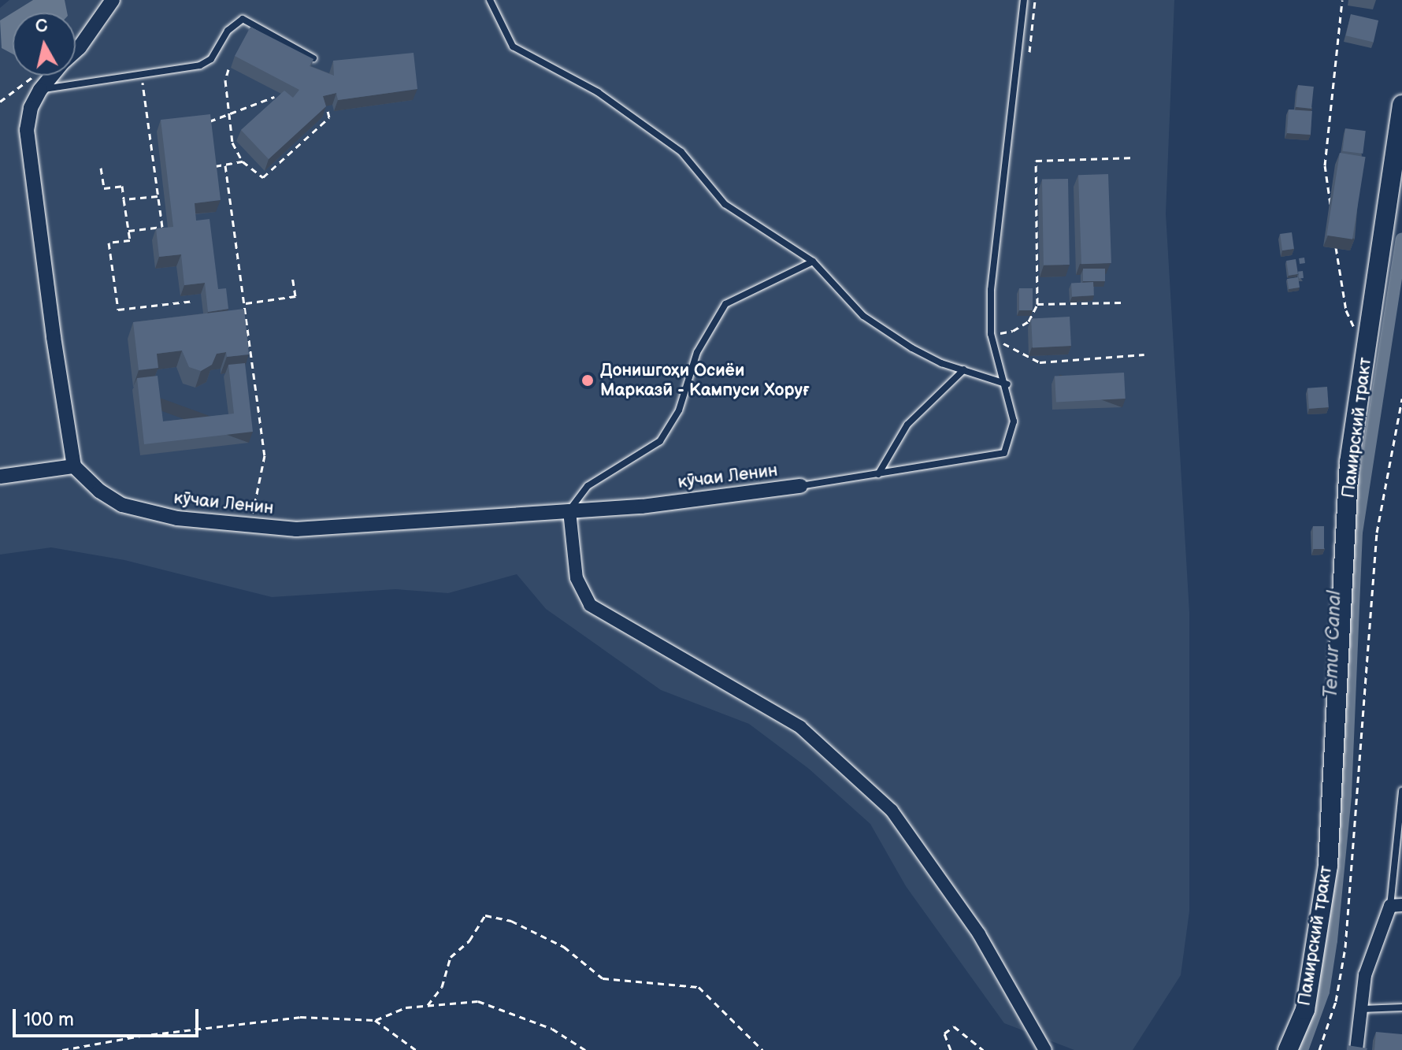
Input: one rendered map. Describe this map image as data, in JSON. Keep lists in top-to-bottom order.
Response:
{
  "streets": {
    "main road": ["Памирский тракт"],
    "street": ["кӯчаи Ленин"]
  },
  "water": ["Temur Canal"],
  "places": ["Донишгоҳи Осиёи Марказӣ - Кампуси Хоруғ"],
  "scale_bar": "100 m",
  "north": "top"
}
